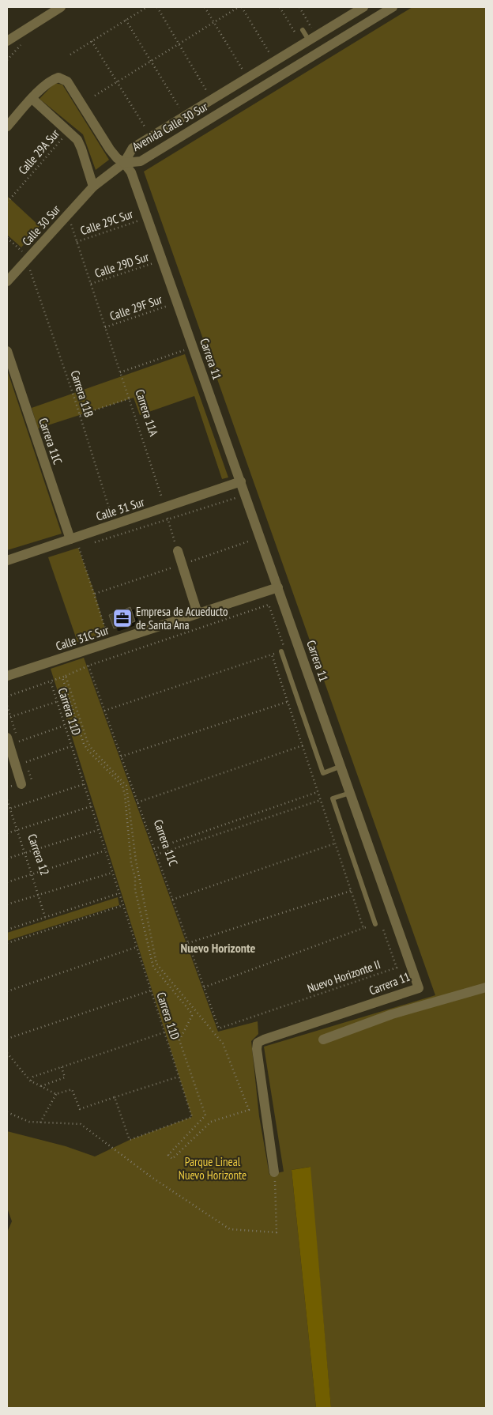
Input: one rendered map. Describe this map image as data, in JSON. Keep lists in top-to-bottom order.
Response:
{
  "streets": {
    "street": [
      "Avenida Calle 30 Sur",
      "Calle 30 Sur",
      "Carrera 11",
      "Carrera 11C",
      "Calle 31 Sur",
      "Calle 31C Sur"
    ],
    "path": [
      "Calle 29A Sur",
      "Calle 29C Sur",
      "Calle 29D Sur",
      "Calle 29F Sur",
      "Carrera 11B",
      "Carrera 11A",
      "Carrera 11D",
      "Carrera 12",
      "Nuevo Horizonte II"
    ]
  },
  "crossings": [
    ["Avenida Calle 30 Sur", "Calle 30 Sur"],
    ["Avenida Calle 30 Sur", "Carrera 11"],
    ["Calle 29C Sur", "Carrera 11A"],
    ["Calle 30 Sur", "Carrera 11"],
    ["Calle 29D Sur", "Carrera 11A"],
    ["Calle 29F Sur", "Carrera 11A"],
    ["Carrera 11", "Calle 31 Sur"],
    ["Carrera 11", "Calle 31C Sur"],
    ["Carrera 11B", "Calle 31 Sur"],
    ["Carrera 11A", "Calle 31 Sur"],
    ["Carrera 11C", "Calle 31 Sur"],
    ["Carrera 11C", "Nuevo Horizonte II"]
  ],
  "districts": ["Nuevo Horizonte"],
  "parks": ["Parque Lineal Nuevo Horizonte"],
  "places": {
    "office": ["Empresa de Acueducto de Santa Ana"]
  }
}
